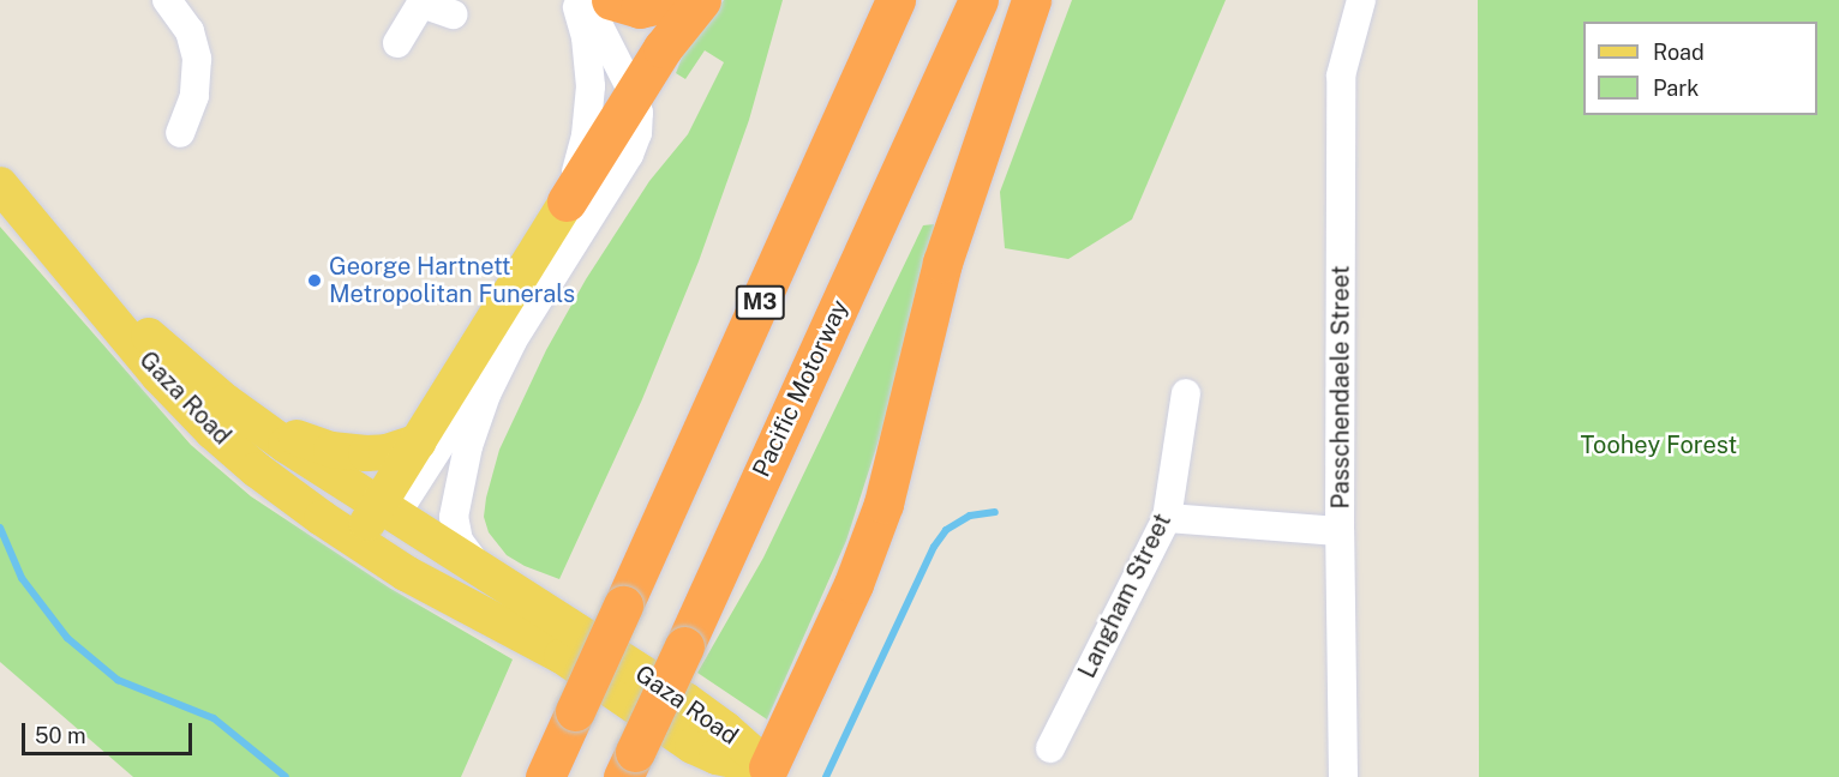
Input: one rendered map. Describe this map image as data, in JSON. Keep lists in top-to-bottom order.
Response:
{
  "streets": {
    "highway": ["M3", "Pacific Motorway"],
    "main road": ["Gaza Road"],
    "street": ["Passchendaele Street", "Langham Street"]
  },
  "parks": ["Toohey Forest"],
  "places": ["George Hartnett Metropolitan Funerals"],
  "legend": ["Road", "Park"],
  "scale_bar": "50 m"
}
